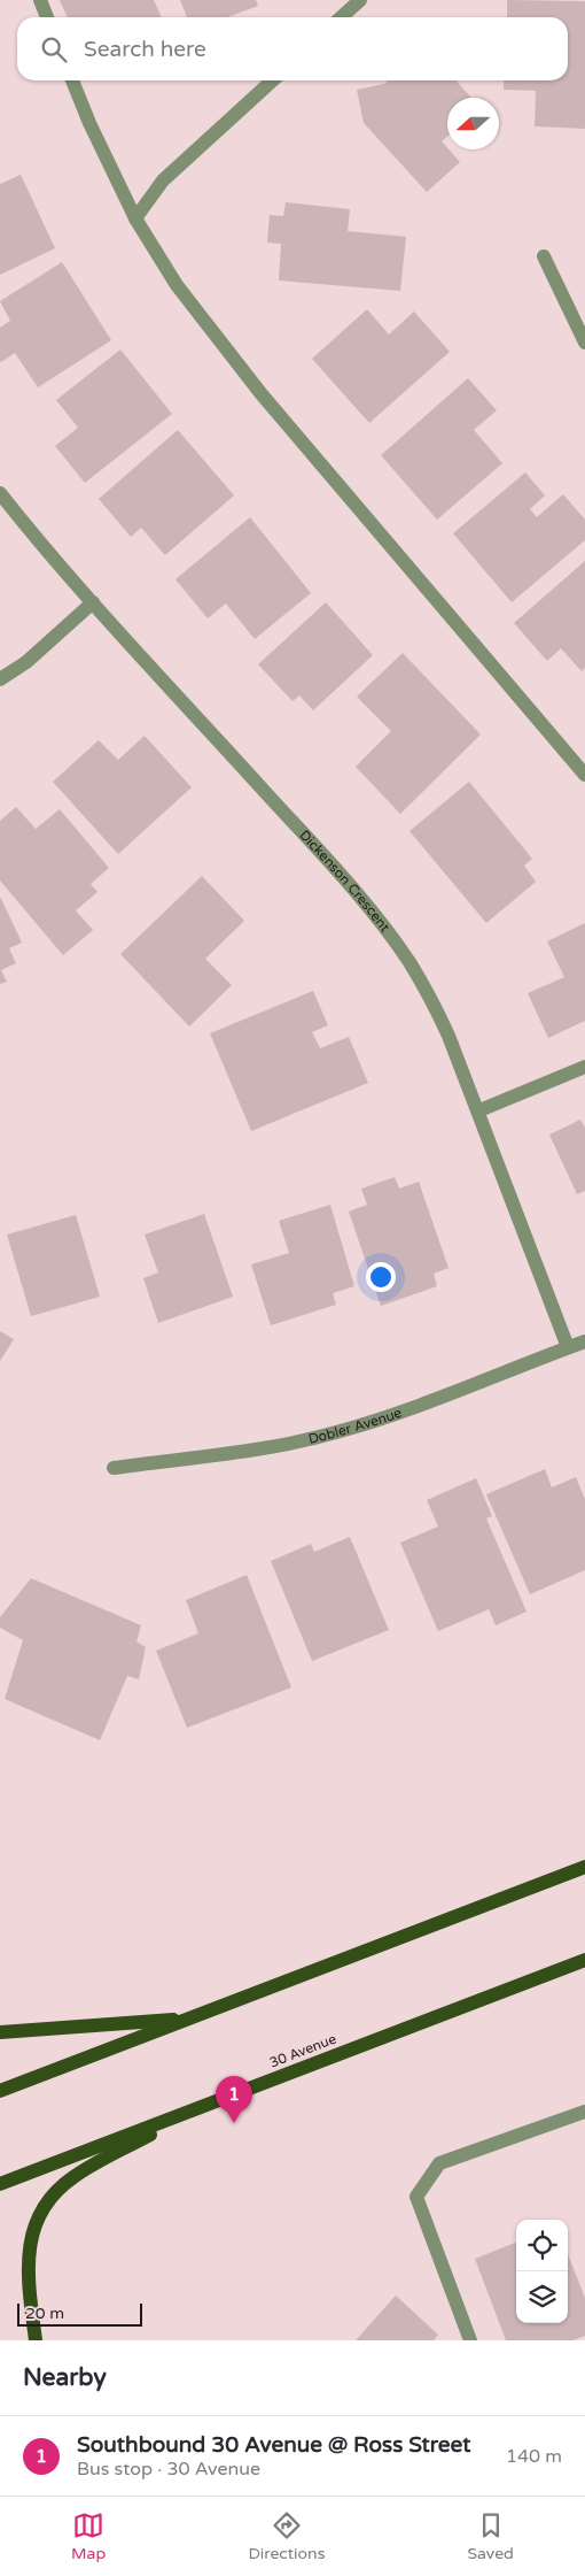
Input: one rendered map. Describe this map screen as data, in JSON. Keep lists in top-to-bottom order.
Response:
{
  "streets": {
    "main road": ["30 Avenue"],
    "street": ["Dickenson Crescent", "Dobler Avenue"]
  },
  "crossings": [
    ["Dickenson Crescent", "Dobler Avenue"]
  ],
  "scale_bar": "20 m",
  "north": "left",
  "page": {
    "search": "Search here",
    "pins": "1",
    "scale": "20 m",
    "heading": "Nearby",
    "list": [
      {
        "mark": "1",
        "name": "Southbound 30 Avenue @ Ross Street",
        "note": "Bus stop · 30 Avenue",
        "value": "140 m"
      }
    ],
    "nav": ["Map", "Directions", "Saved"]
  }
}
